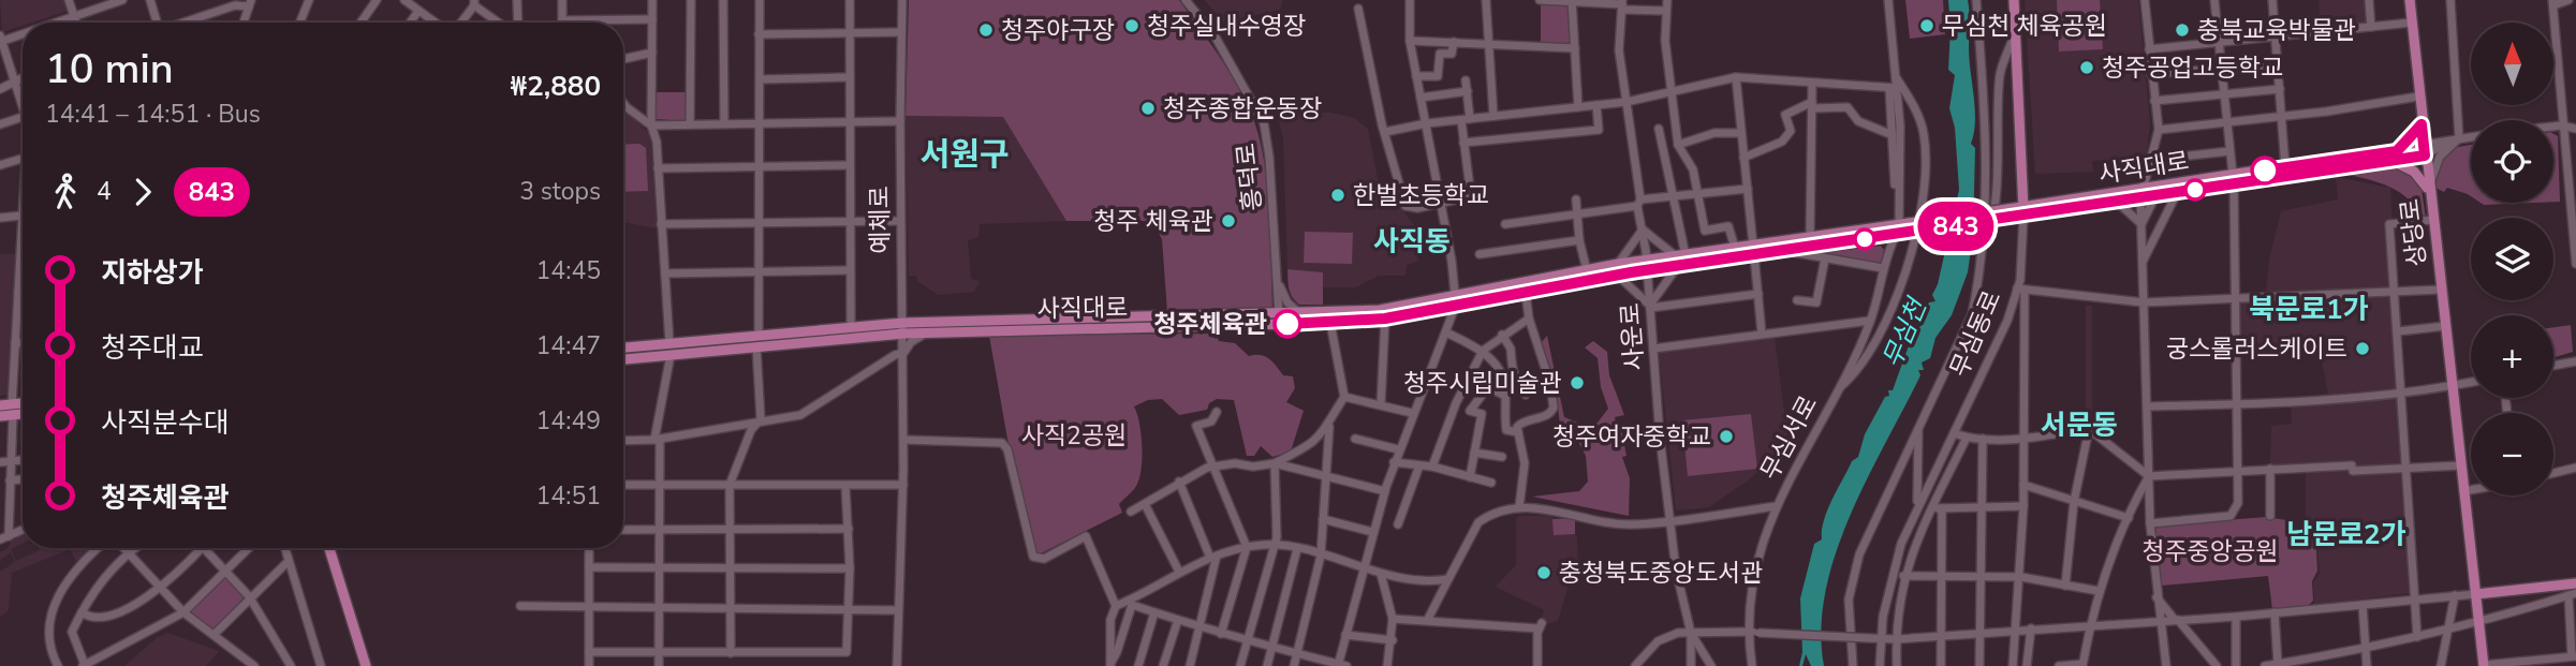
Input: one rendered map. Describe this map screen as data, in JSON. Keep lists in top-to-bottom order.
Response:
{
  "streets": {
    "main road": ["사직대로", "상당로", "무심동로"],
    "street": [
      "흥덕로",
      "예체로",
      "사운로",
      "무심서로"
    ]
  },
  "crossings": [
    ["사직대로", "흥덕로"],
    ["사직대로", "예체로"],
    ["사직대로", "상당로"],
    ["사직대로", "무심동로"],
    ["사직대로", "사운로"],
    ["사직대로", "무심서로"]
  ],
  "districts": [
    "서원구",
    "사직동",
    "북문로1가",
    "서문동",
    "남문로2가"
  ],
  "water": ["무심천"],
  "parks": ["사직2공원", "청주중앙공원"],
  "places": [
    "청주실내수영장",
    "무심천 체육공원",
    "청주야구장",
    "충북교육박물관",
    "청주공업고등학교",
    "청주종합운동장",
    "한벌초등학교",
    "청주 체육관",
    "청주체육관",
    "궁스롤러스케이트",
    "청주시립미술관",
    "청주여자중학교",
    "충청북도중앙도서관"
  ],
  "lines": ["bus line 843"],
  "north": "top",
  "page": {
    "on_map": "843",
    "map_buttons": ["+", "−"],
    "heading": ["10 min", "14:41 – 14:51 · Bus", "₩2,880"],
    "legs": ["4", "843", "3 stops"],
    "list": [
      {
        "name": "지하상가",
        "value": "14:45"
      },
      {
        "name": "청주대교",
        "value": "14:47"
      },
      {
        "name": "사직분수대",
        "value": "14:49"
      },
      {
        "name": "청주체육관",
        "value": "14:51"
      }
    ]
  }
}
